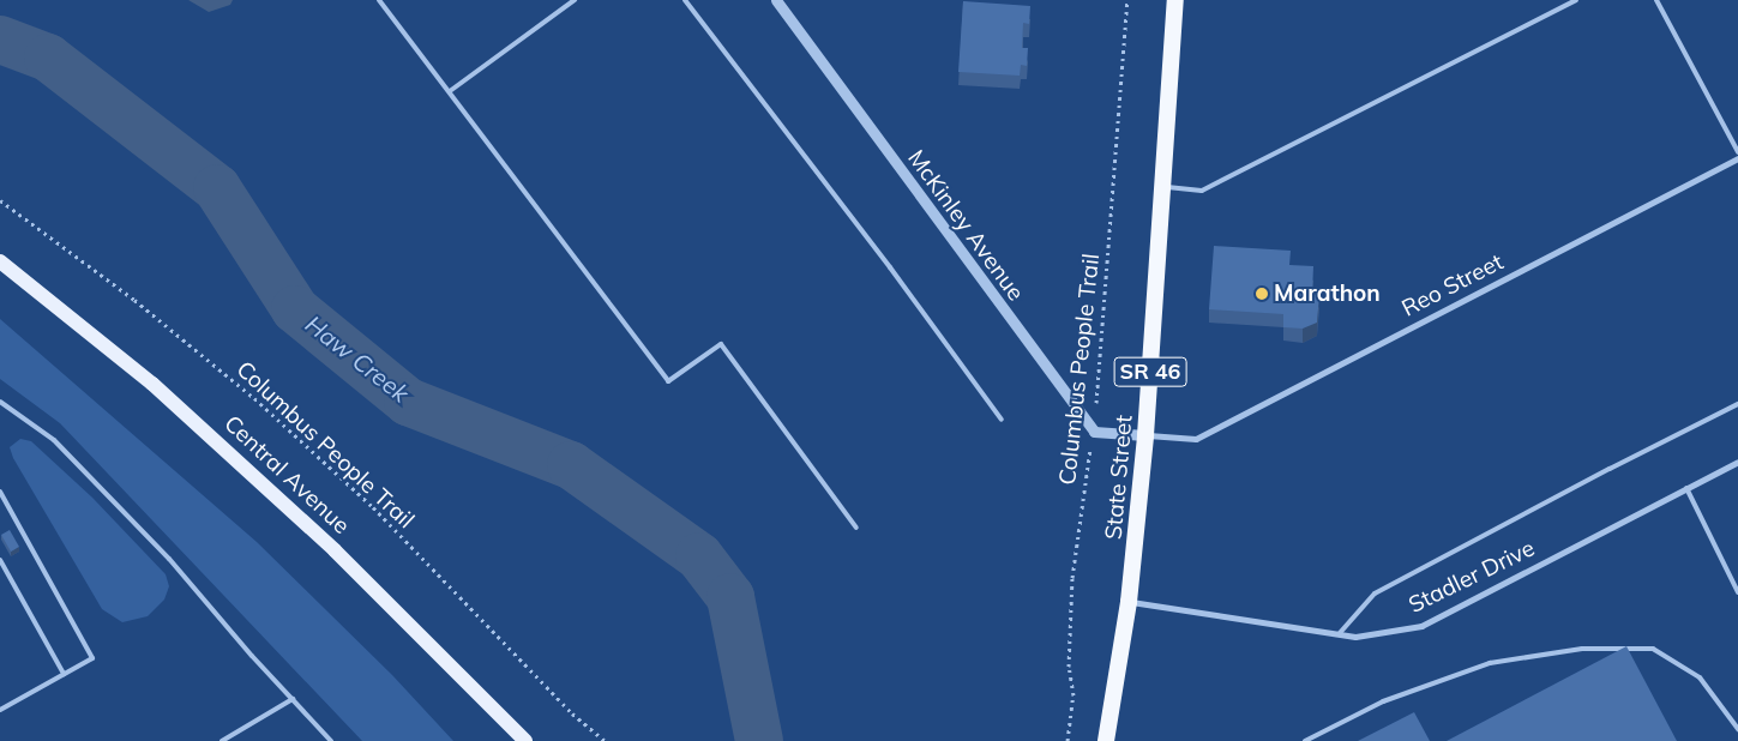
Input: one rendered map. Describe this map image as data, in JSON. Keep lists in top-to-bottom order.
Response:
{
  "streets": {
    "highway": ["SR 46", "State Street"],
    "main road": ["Central Avenue"],
    "street": ["McKinley Avenue", "Reo Street", "Stadler Drive"],
    "path": ["Columbus People Trail"]
  },
  "crossings": [
    ["McKinley Avenue", "Columbus People Trail"],
    ["Reo Street", "State Street"],
    ["State Street", "Stadler Drive"]
  ],
  "water": ["Haw Creek"],
  "places": ["Marathon"]
}
